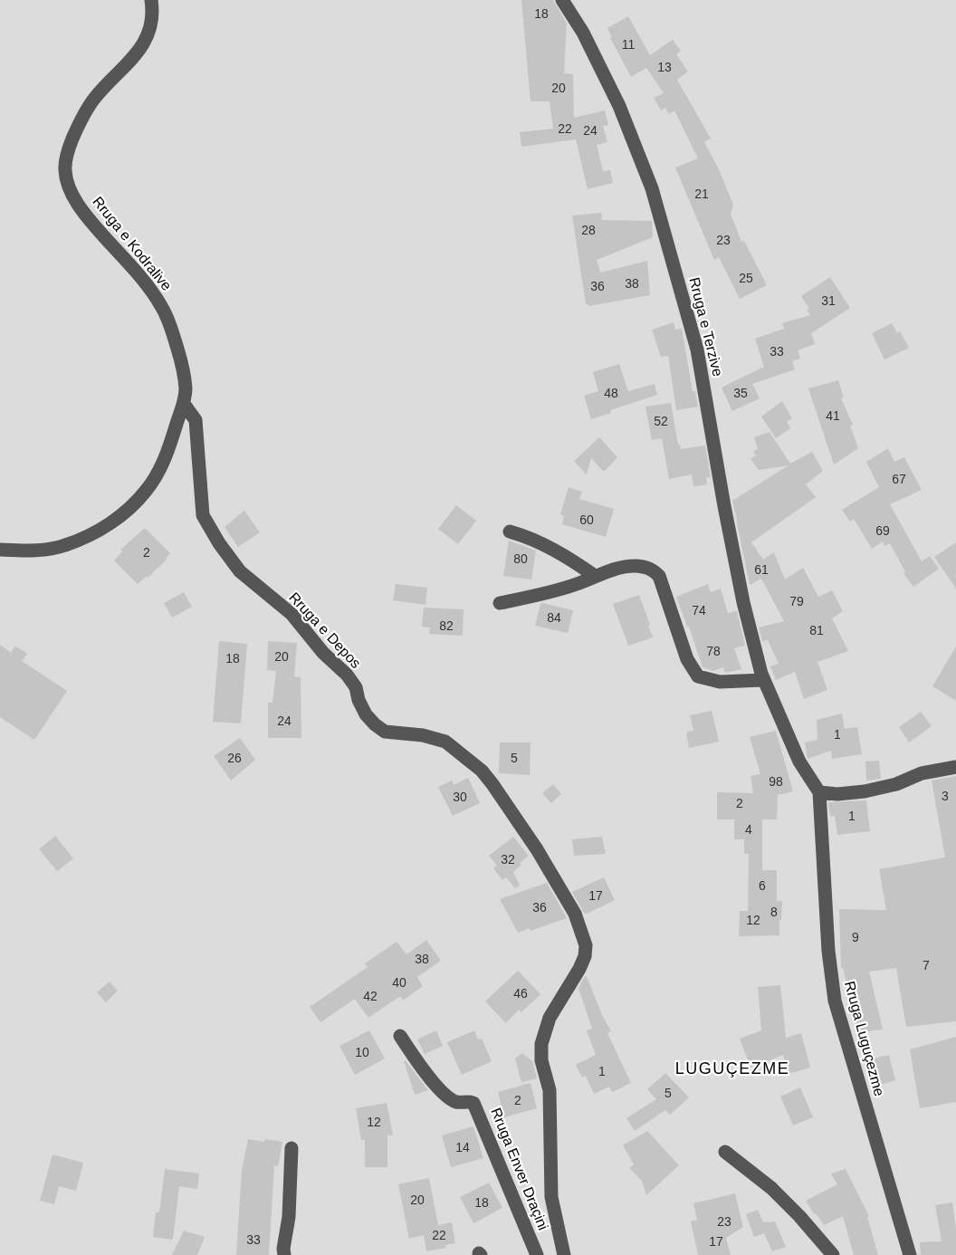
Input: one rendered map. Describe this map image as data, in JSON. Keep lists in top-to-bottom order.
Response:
{
  "streets": {
    "street": [
      "Rruga e Kodralive",
      "Rruga e Terzive",
      "Rruga e Depos",
      "Rruga Luguçezme",
      "Rruga Enver Draçini"
    ]
  },
  "crossings": [
    ["Rruga e Kodralive", "Rruga e Depos"],
    ["Rruga e Terzive", "Rruga Luguçezme"],
    ["Rruga e Depos", "Rruga Enver Draçini"]
  ],
  "districts": ["LUGUÇEZME"],
  "house_numbers": [
    "18",
    "11",
    "13",
    "20",
    "22",
    "24",
    "21",
    "28",
    "23",
    "25",
    "38",
    "36",
    "31",
    "33",
    "48",
    "35",
    "41",
    "52",
    "67",
    "60",
    "69",
    "2",
    "80",
    "61",
    "79",
    "74",
    "84",
    "82",
    "81",
    "78",
    "20",
    "18",
    "24",
    "1",
    "26",
    "5",
    "98",
    "3",
    "30",
    "2",
    "1",
    "4",
    "32",
    "6",
    "17",
    "36",
    "8",
    "12",
    "9",
    "38",
    "7",
    "40",
    "46",
    "42",
    "10",
    "1",
    "5",
    "2",
    "12",
    "14",
    "20",
    "18",
    "23",
    "22",
    "33",
    "17"
  ]
}
